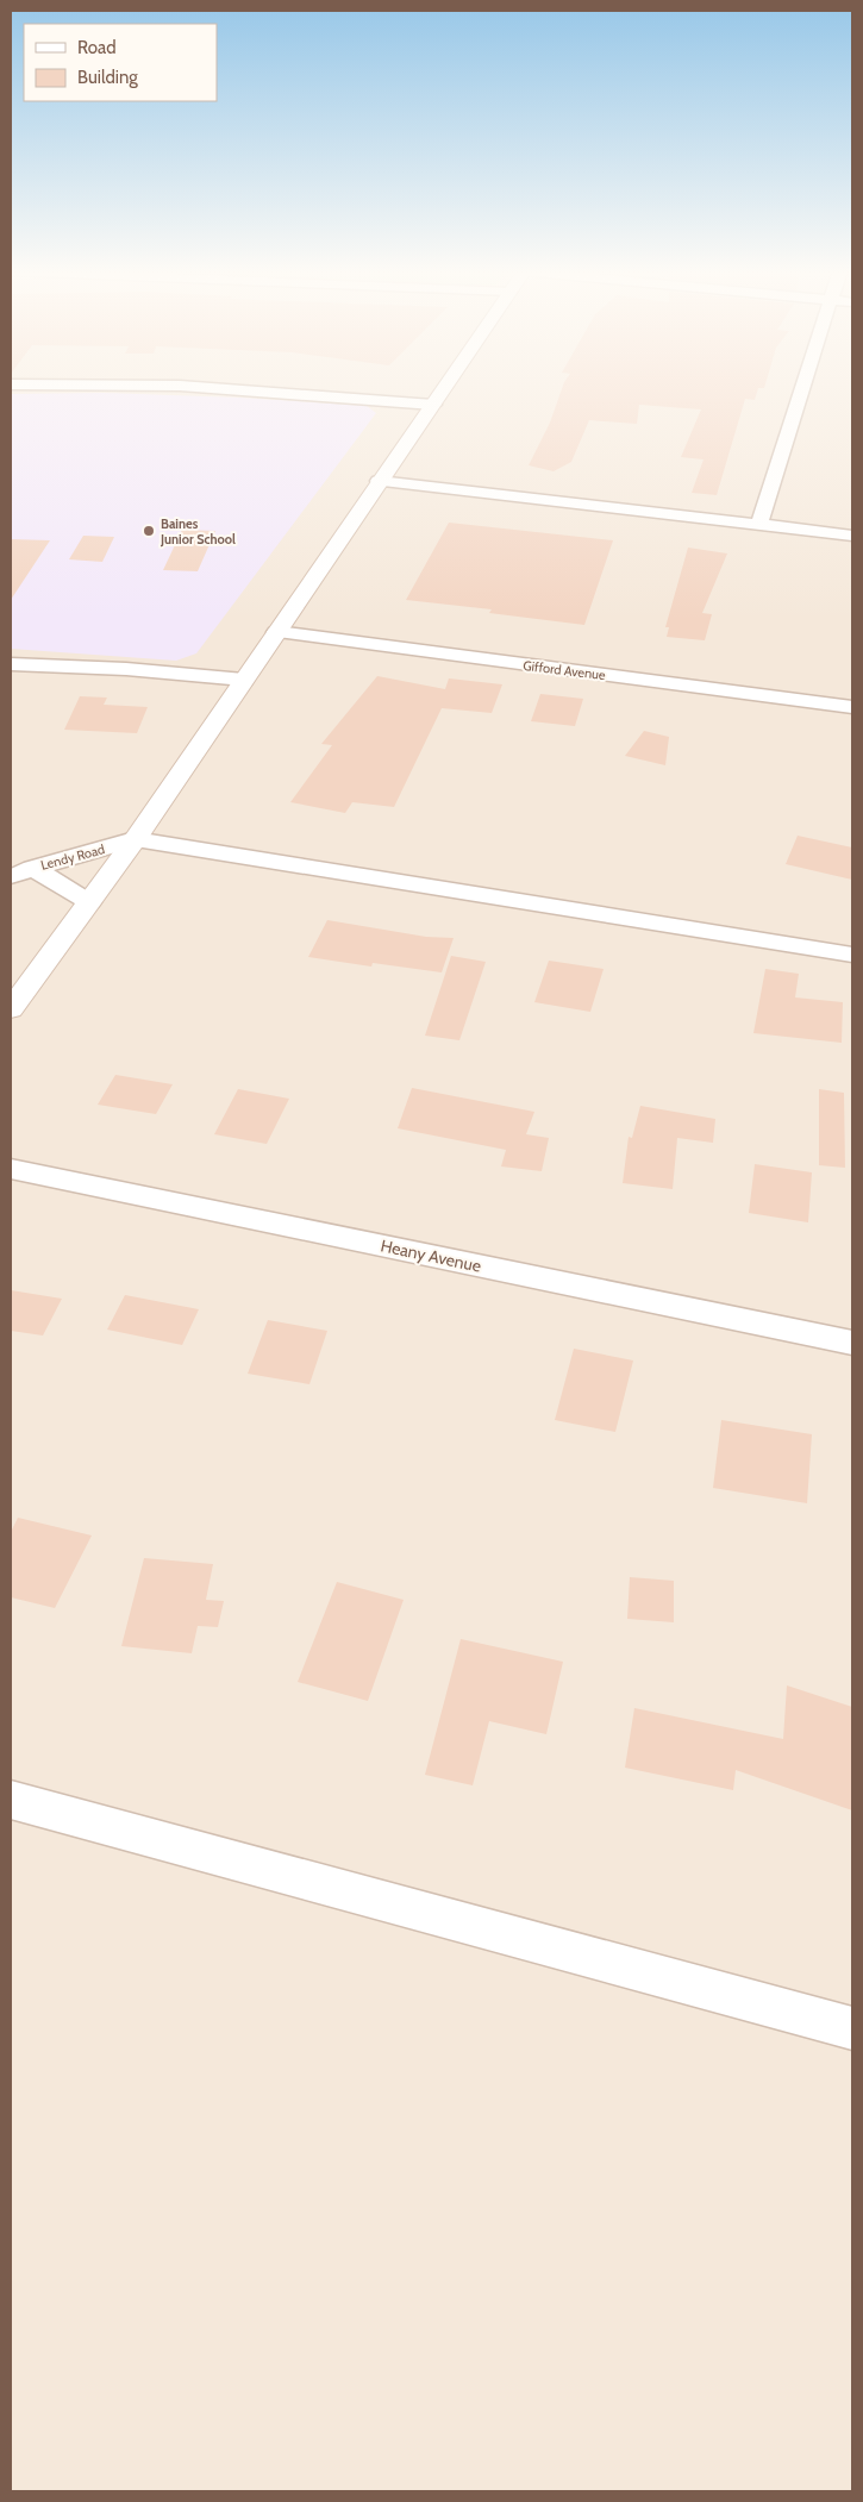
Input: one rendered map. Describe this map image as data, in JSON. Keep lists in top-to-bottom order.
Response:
{
  "streets": {
    "street": ["Gifford Avenue", "Lendy Road", "Heany Avenue"]
  },
  "places": ["Baines Junior School"],
  "legend": ["Road", "Building"]
}
